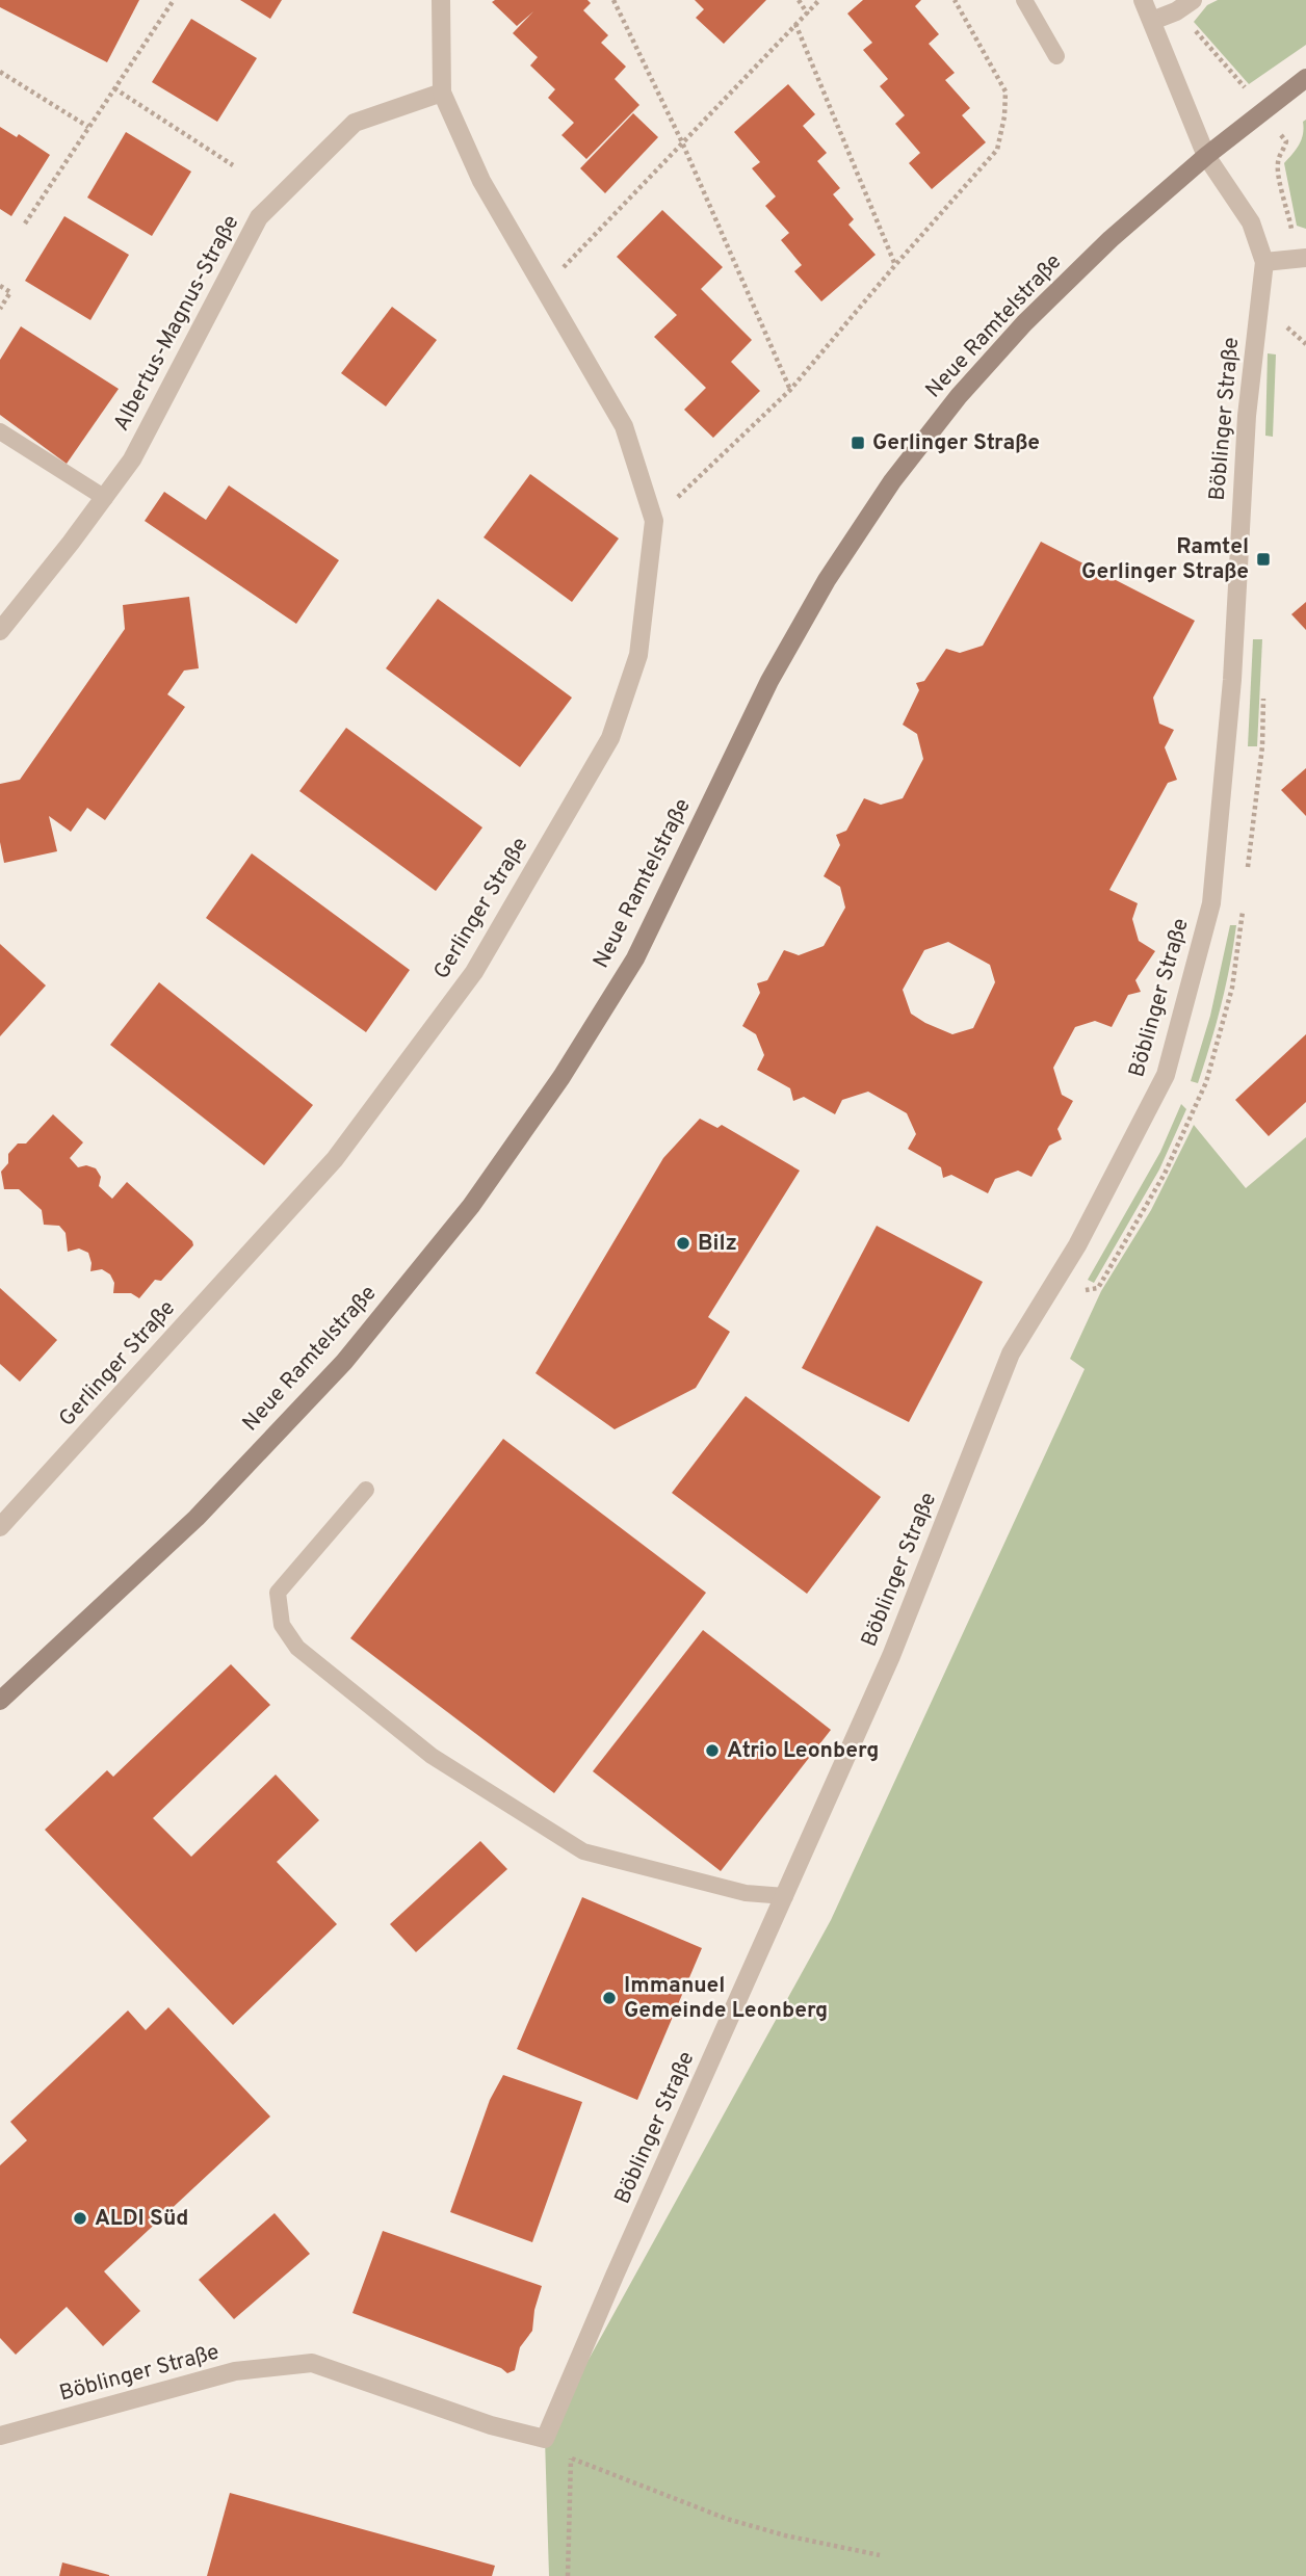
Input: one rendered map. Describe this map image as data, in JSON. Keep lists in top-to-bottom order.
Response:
{
  "streets": {
    "main road": ["Neue Ramtelstraße"],
    "street": ["Albertus-Magnus-Straße", "Böblinger Straße", "Gerlinger Straße"]
  },
  "crossings": [
    ["Albertus-Magnus-Straße", "Gerlinger Straße"],
    ["Neue Ramtelstraße", "Böblinger Straße"]
  ],
  "places": {
    "transit": ["Gerlinger Straße", "Ramtel Gerlinger Straße"],
    "other": [
      "Bilz",
      "Atrio Leonberg",
      "Immanuel Gemeinde Leonberg",
      "ALDI Süd"
    ]
  }
}
